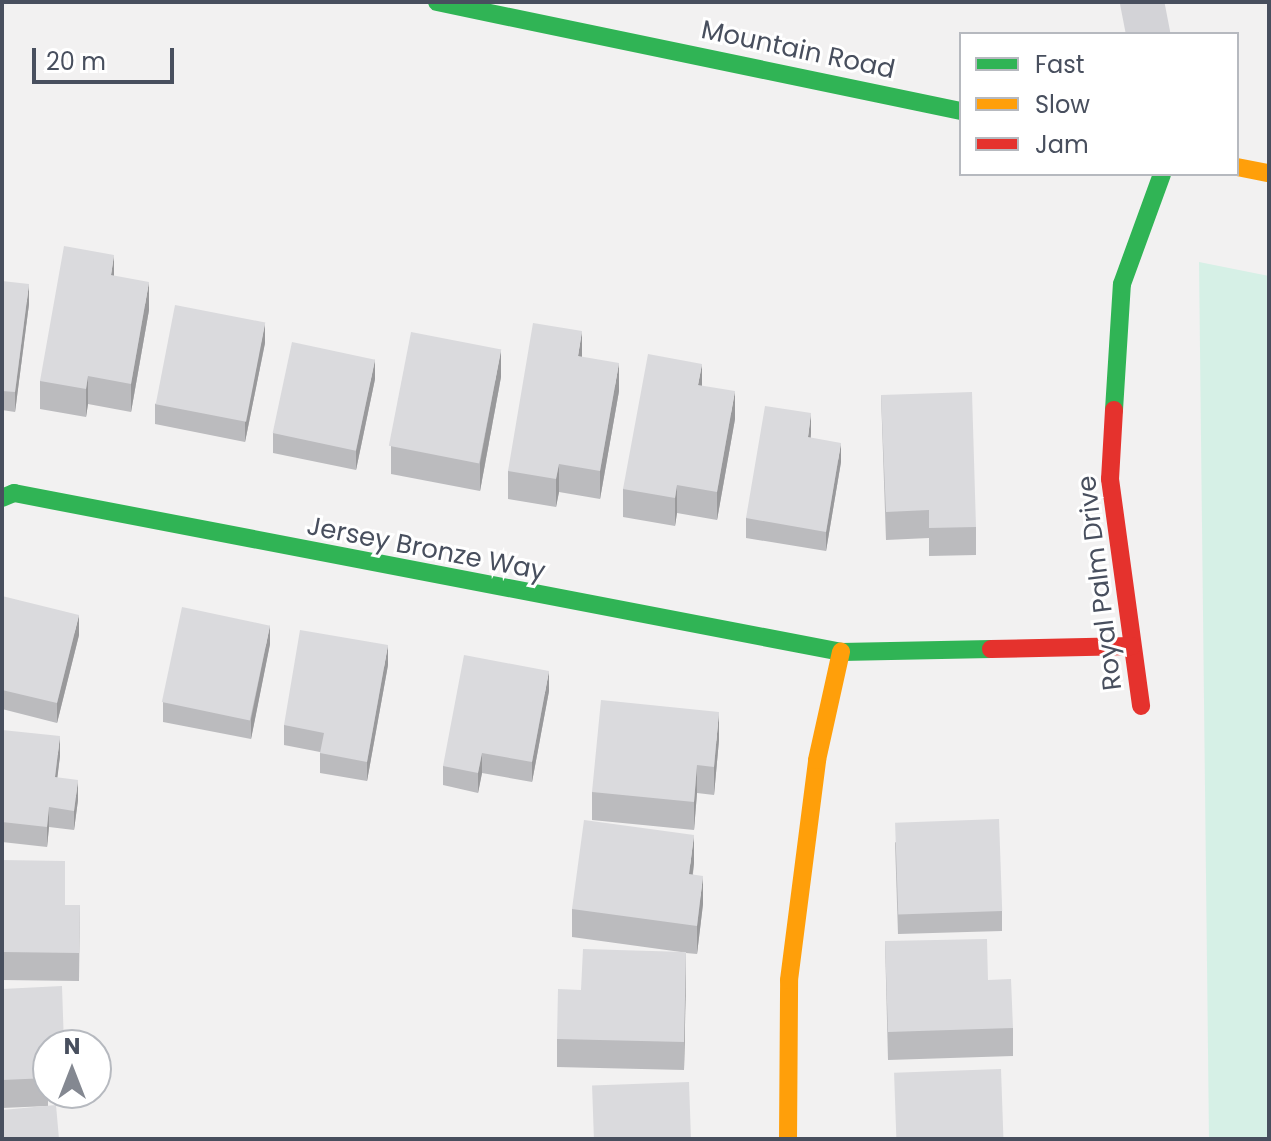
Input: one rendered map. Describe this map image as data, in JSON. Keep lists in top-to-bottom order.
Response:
{
  "streets": {
    "street": ["Mountain Road", "Jersey Bronze Way", "Royal Palm Drive"]
  },
  "crossings": [
    ["Jersey Bronze Way", "Royal Palm Drive"]
  ],
  "legend": ["Fast", "Slow", "Jam"],
  "scale_bar": "20 m",
  "north": "top"
}
